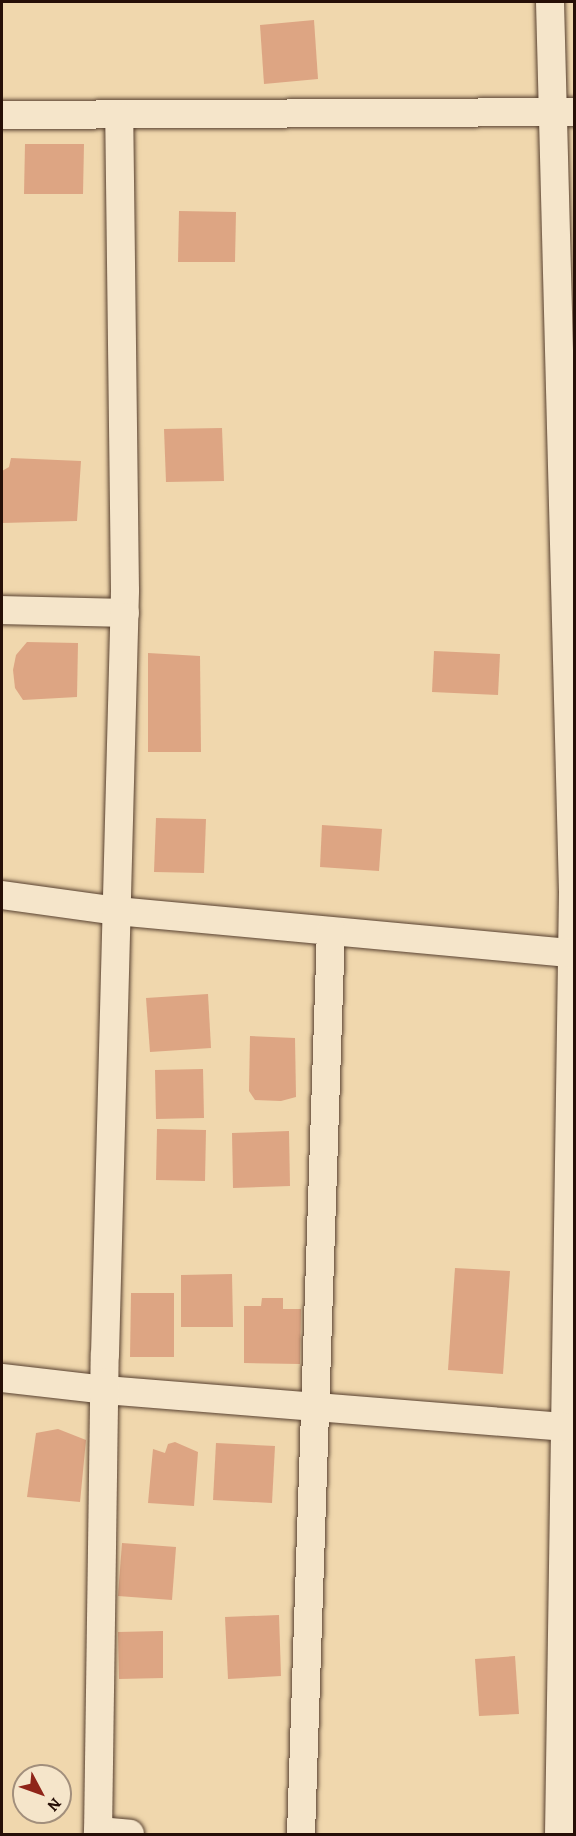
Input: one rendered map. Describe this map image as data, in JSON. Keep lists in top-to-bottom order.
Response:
{
  "north": "bottom right"
}
